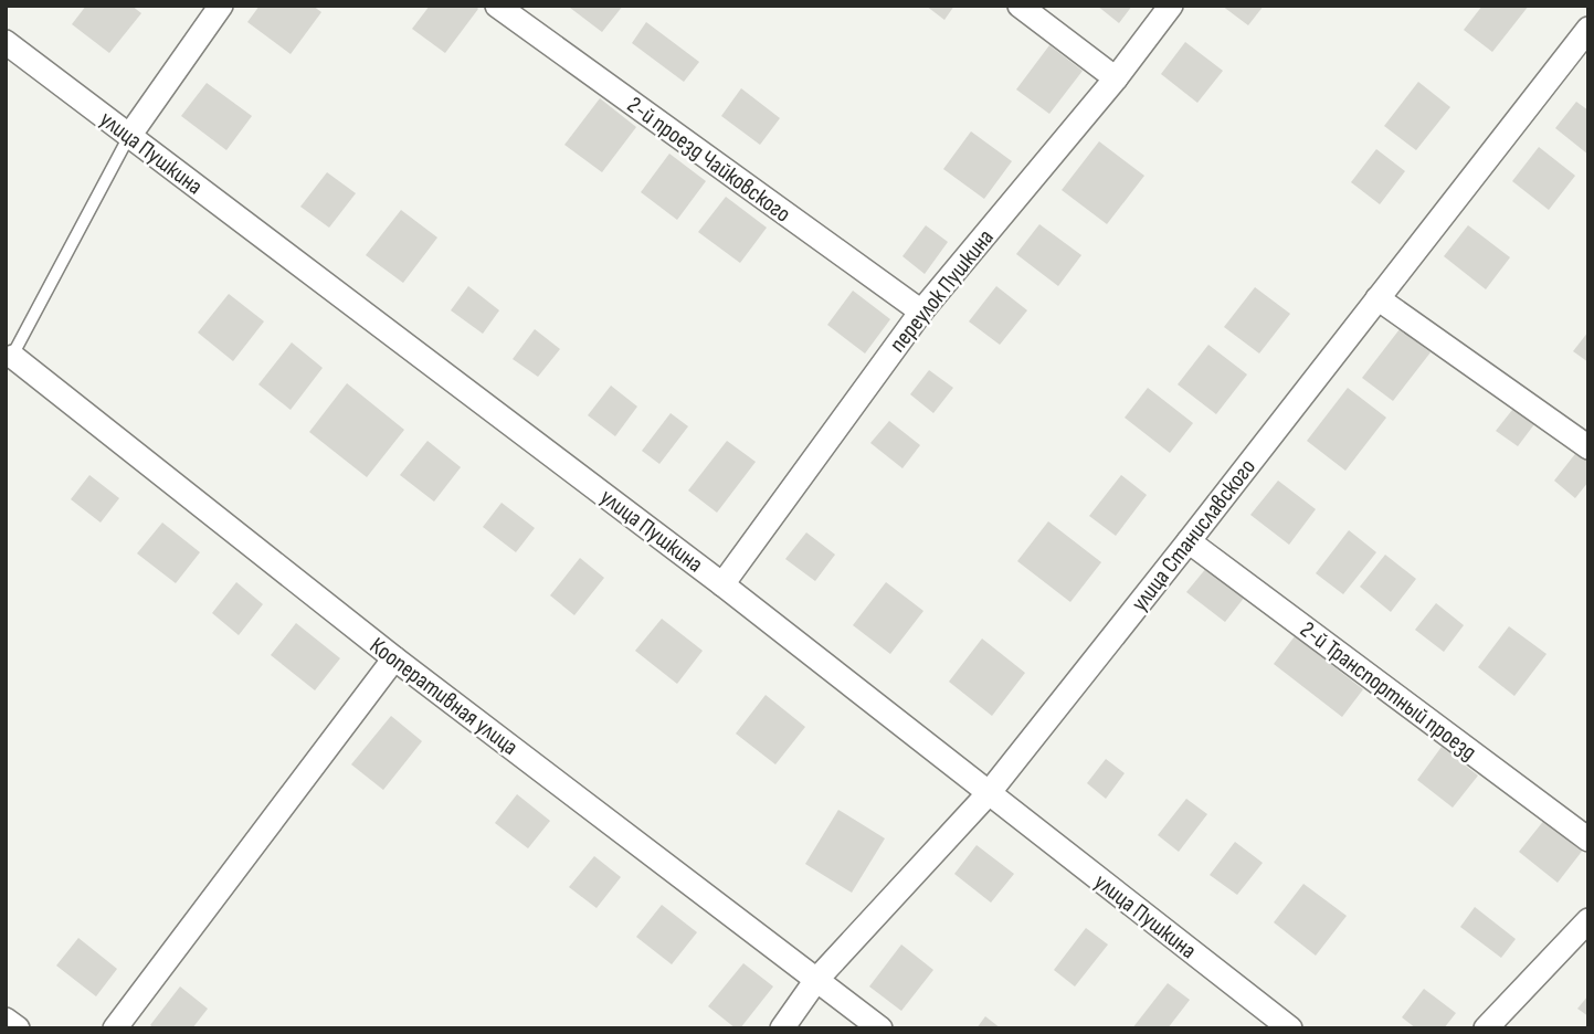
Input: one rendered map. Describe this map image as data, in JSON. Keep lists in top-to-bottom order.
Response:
{
  "streets": {
    "street": [
      "улица Пушкина",
      "2-й проезд Чайковского",
      "переулок Пушкина",
      "улица Станиславского",
      "2-й Транспортный проезд",
      "Кооперативная улица"
    ]
  },
  "crossings": [
    ["улица Пушкина", "переулок Пушкина"],
    ["улица Пушкина", "улица Станиславского"],
    ["2-й проезд Чайковского", "переулок Пушкина"],
    ["улица Станиславского", "2-й Транспортный проезд"],
    ["улица Станиславского", "Кооперативная улица"]
  ]
}
